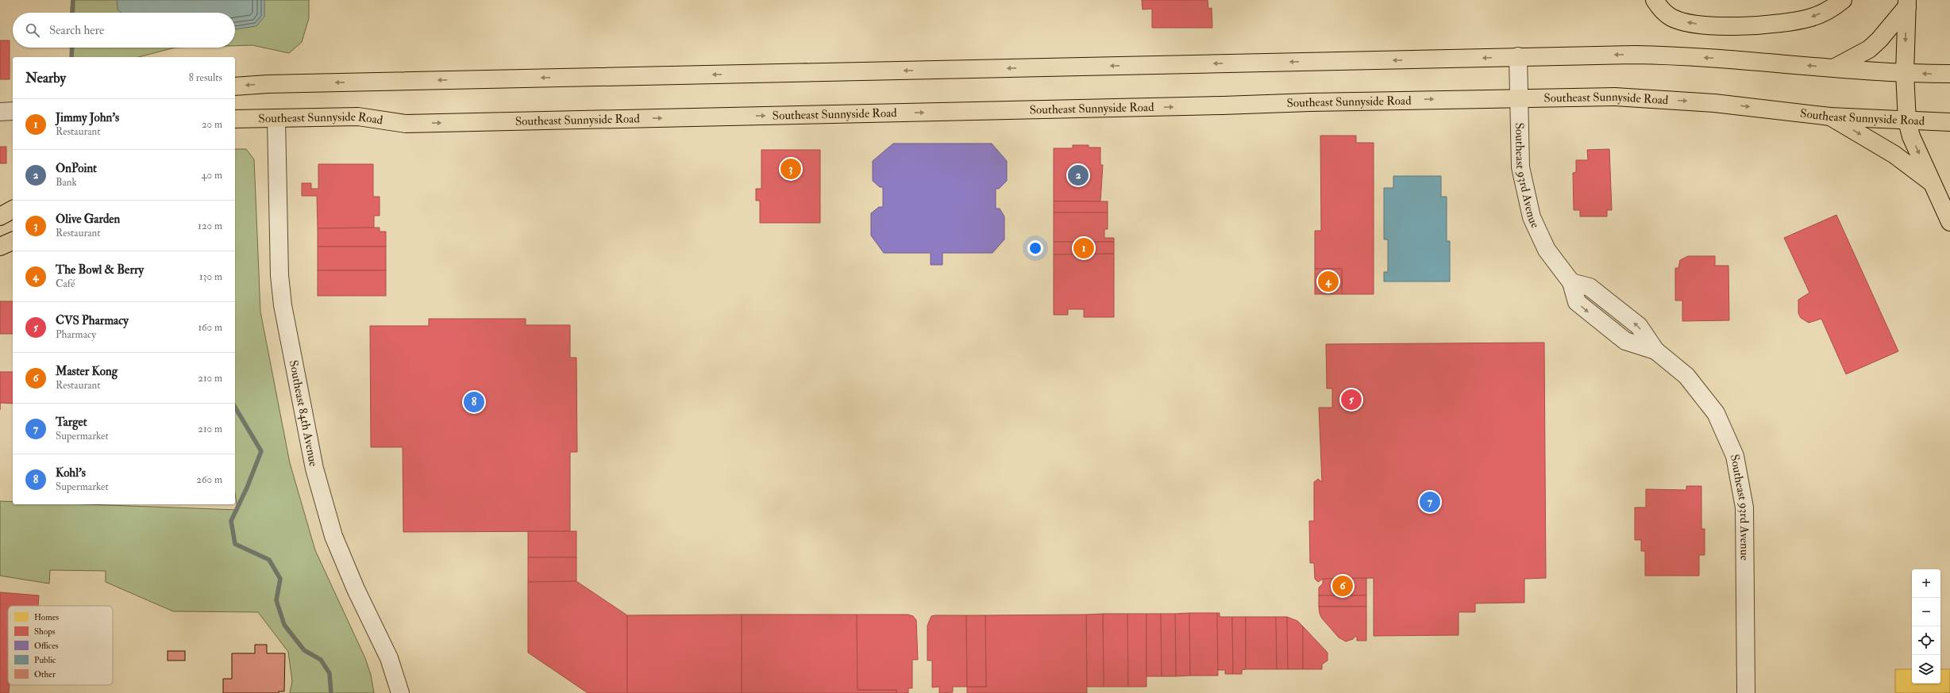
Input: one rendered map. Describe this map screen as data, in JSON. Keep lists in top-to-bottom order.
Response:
{
  "streets": {
    "main road": ["Southeast Sunnyside Road"],
    "street": ["Southeast 93rd Avenue", "Southeast 84th Avenue"]
  },
  "crossings": [
    ["Southeast Sunnyside Road", "Southeast 93rd Avenue"],
    ["Southeast Sunnyside Road", "Southeast 84th Avenue"]
  ],
  "legend": [
    "Homes",
    "Shops",
    "Offices",
    "Public",
    "Other"
  ],
  "page": {
    "search": "Search here",
    "heading": ["Nearby", "8 results"],
    "list": [
      {
        "mark": "1",
        "name": "Jimmy John's",
        "note": "Restaurant",
        "value": "20 m"
      },
      {
        "mark": "2",
        "name": "OnPoint",
        "note": "Bank",
        "value": "40 m"
      },
      {
        "mark": "3",
        "name": "Olive Garden",
        "note": "Restaurant",
        "value": "120 m"
      },
      {
        "mark": "4",
        "name": "The Bowl & Berry",
        "note": "Café",
        "value": "130 m"
      },
      {
        "mark": "5",
        "name": "CVS Pharmacy",
        "note": "Pharmacy",
        "value": "160 m"
      },
      {
        "mark": "6",
        "name": "Master Kong",
        "note": "Restaurant",
        "value": "210 m"
      },
      {
        "mark": "7",
        "name": "Target",
        "note": "Supermarket",
        "value": "210 m"
      },
      {
        "mark": "8",
        "name": "Kohl's",
        "note": "Supermarket",
        "value": "260 m"
      }
    ],
    "pins": [
      "3",
      "2",
      "1",
      "4",
      "5",
      "8",
      "7",
      "6"
    ],
    "map_buttons": ["+", "−"]
  }
}
